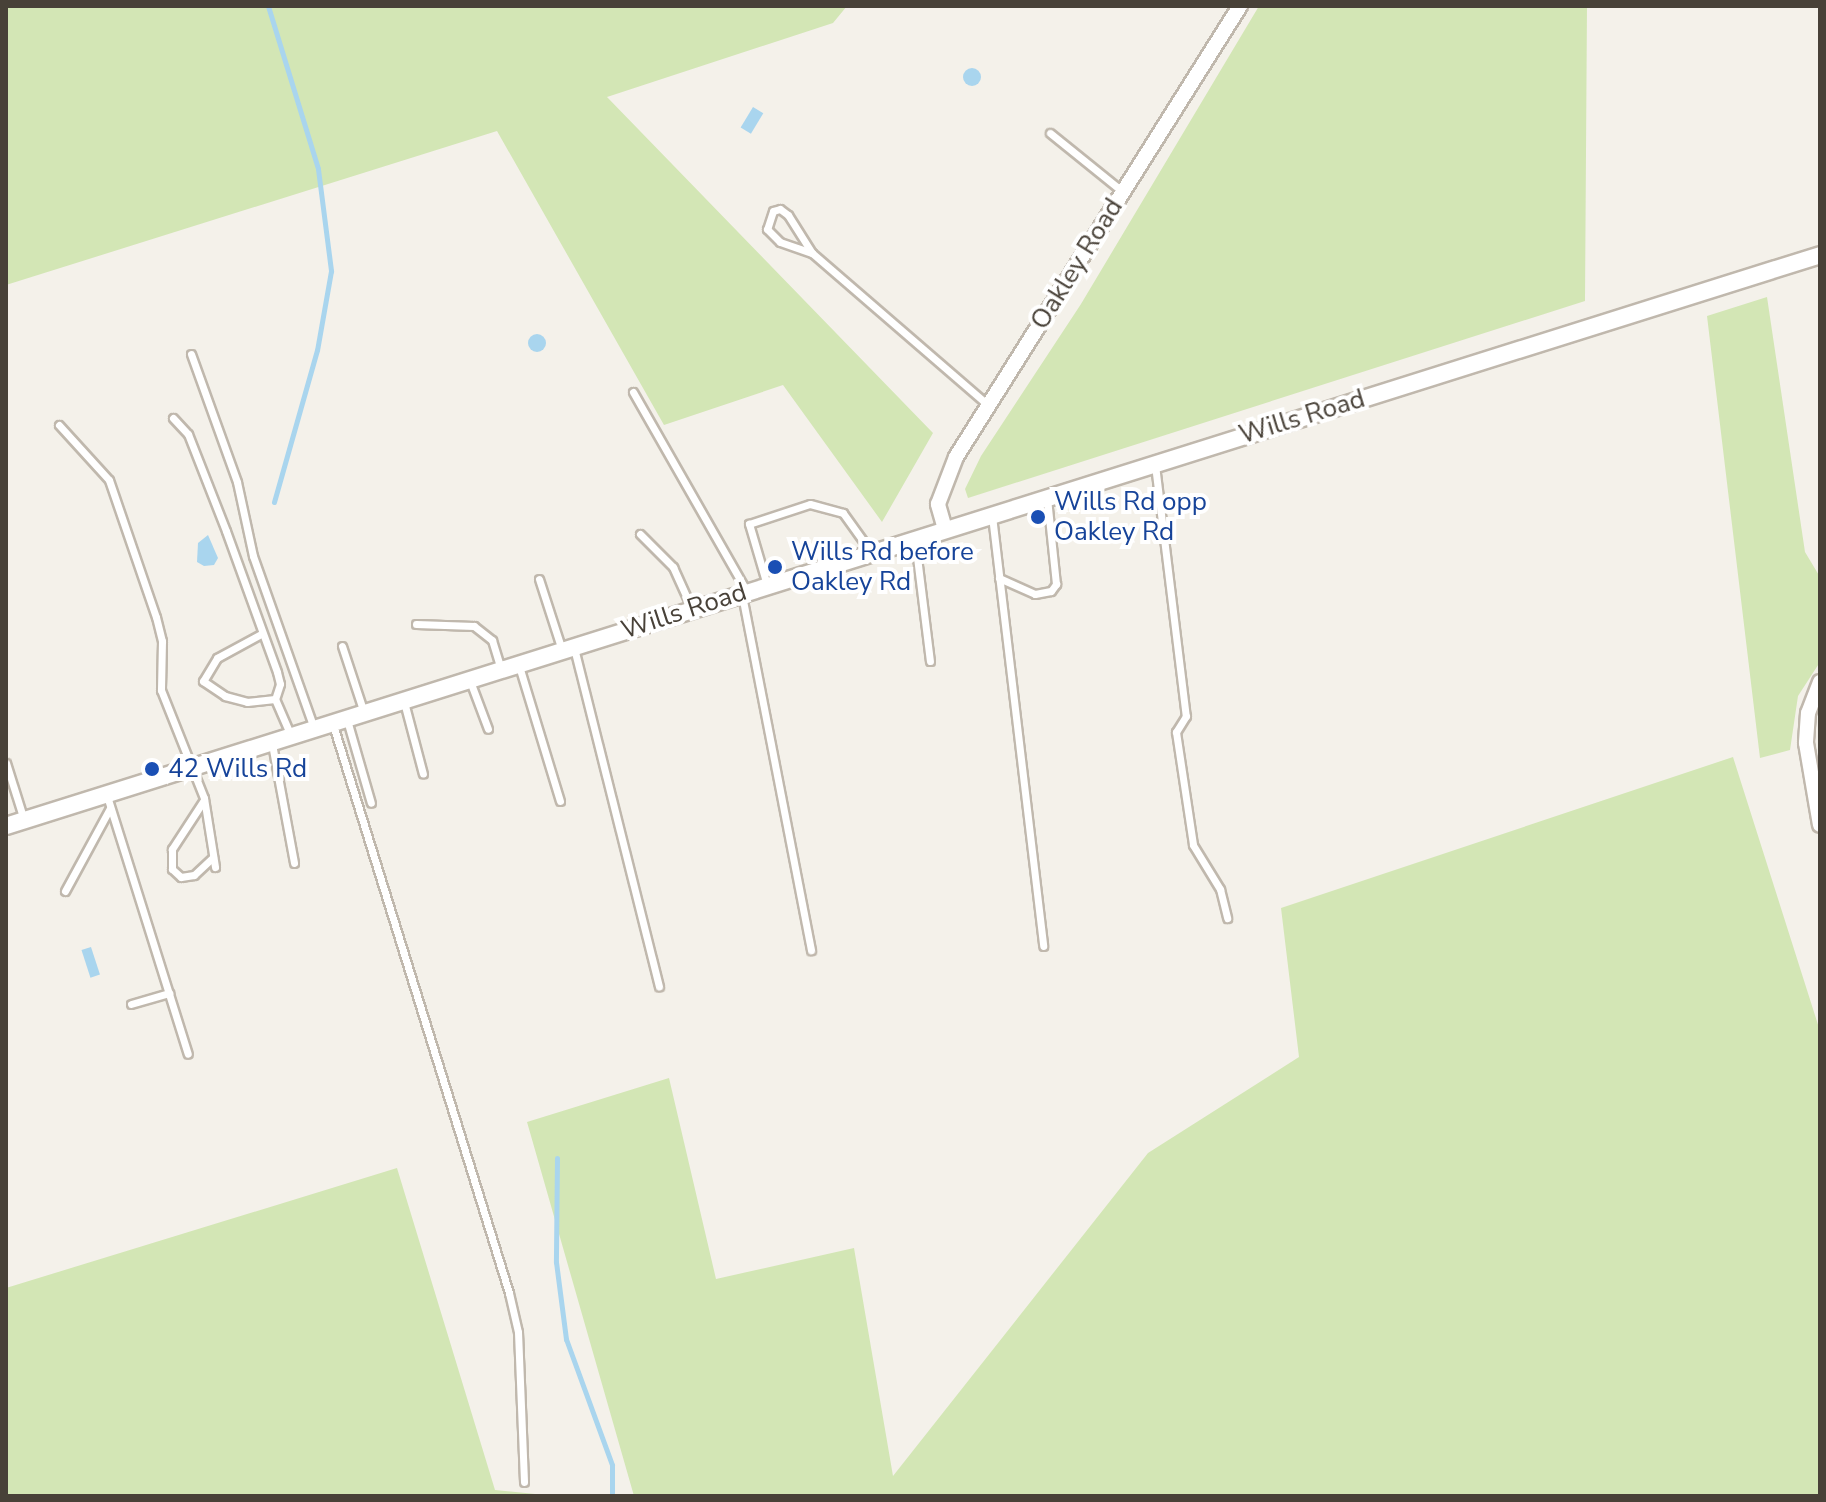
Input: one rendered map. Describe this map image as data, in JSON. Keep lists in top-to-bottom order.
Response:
{
  "streets": {
    "street": ["Oakley Road", "Wills Road"]
  },
  "crossings": [
    ["Oakley Road", "Wills Road"]
  ],
  "places": ["Wills Rd opp Oakley Rd", "Wills Rd before Oakley Rd", "42 Wills Rd"]
}
